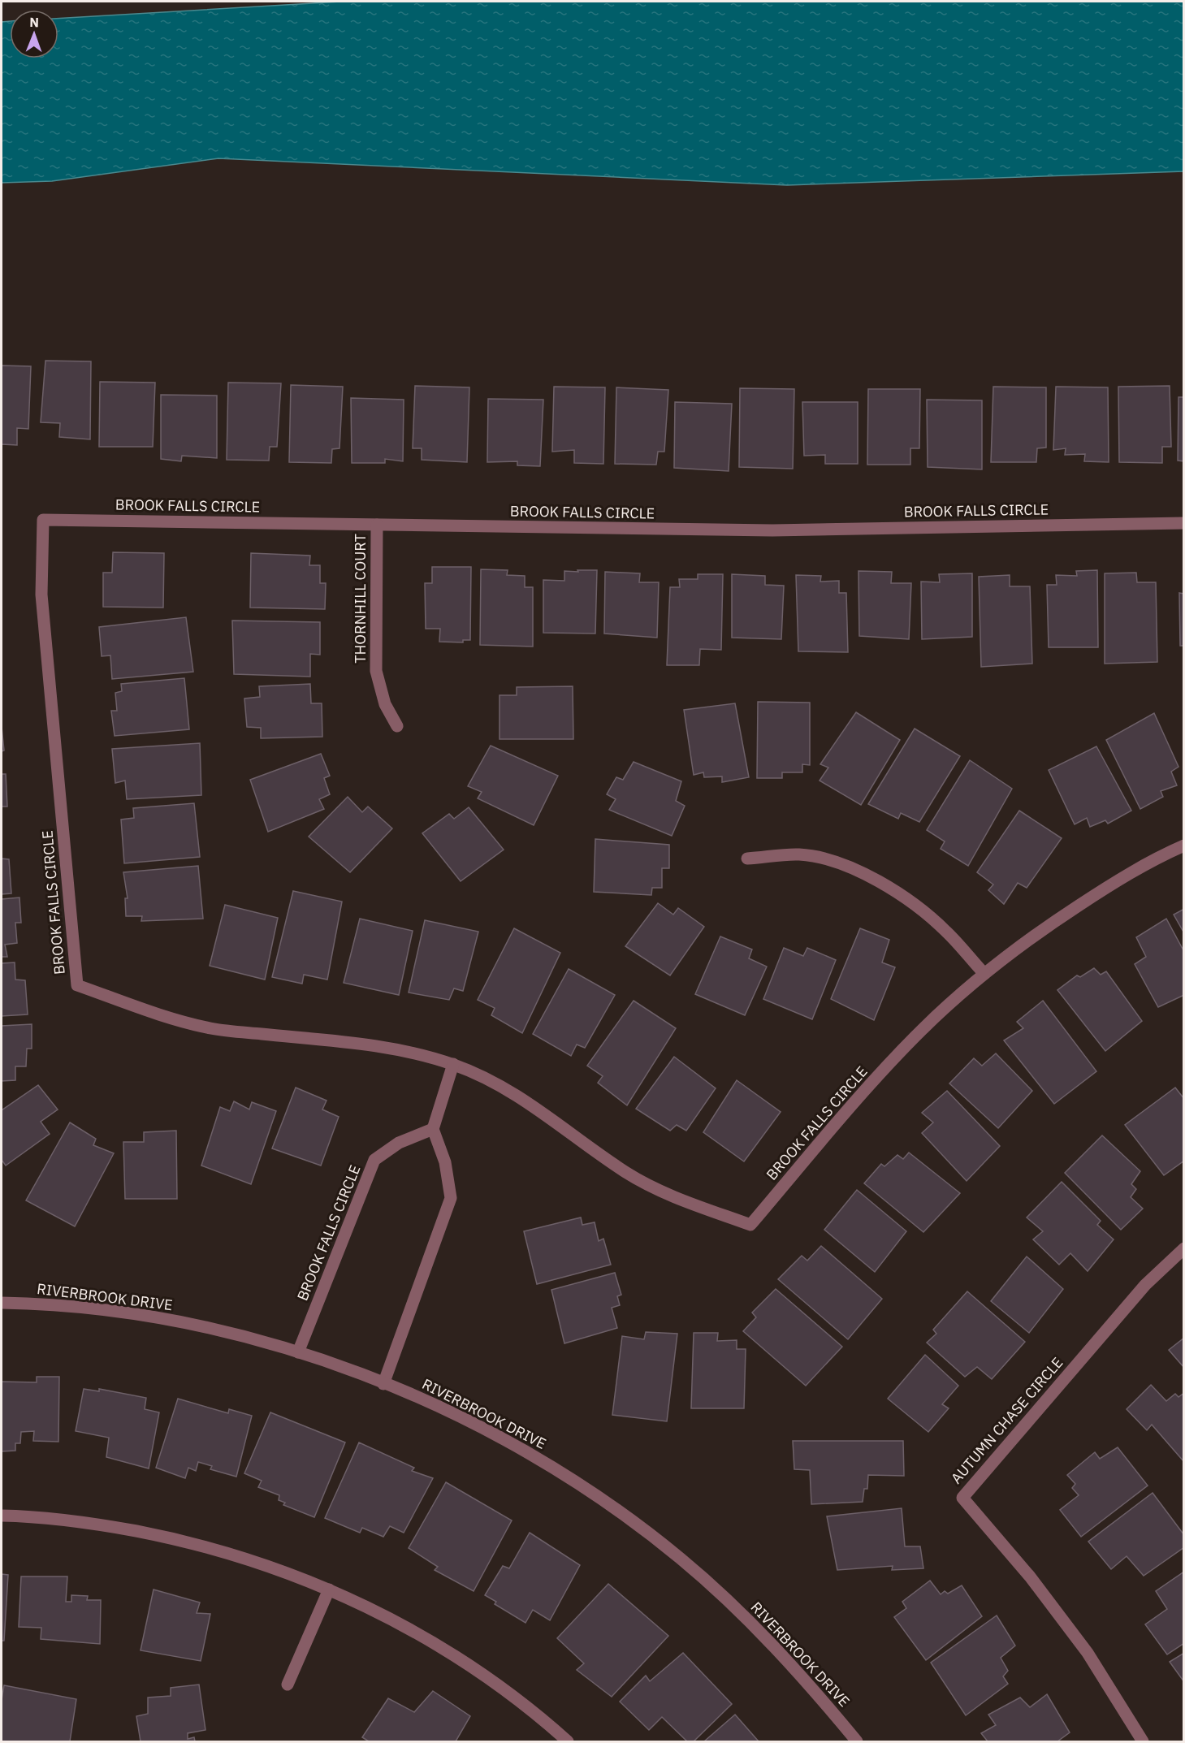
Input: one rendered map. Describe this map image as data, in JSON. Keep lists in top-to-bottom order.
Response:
{
  "streets": {
    "street": [
      "BROOK FALLS CIRCLE",
      "THORNHILL COURT",
      "RIVERBROOK DRIVE",
      "AUTUMN CHASE CIRCLE"
    ]
  },
  "crossings": [
    ["BROOK FALLS CIRCLE", "THORNHILL COURT"],
    ["BROOK FALLS CIRCLE", "RIVERBROOK DRIVE"]
  ],
  "north": "top"
}
